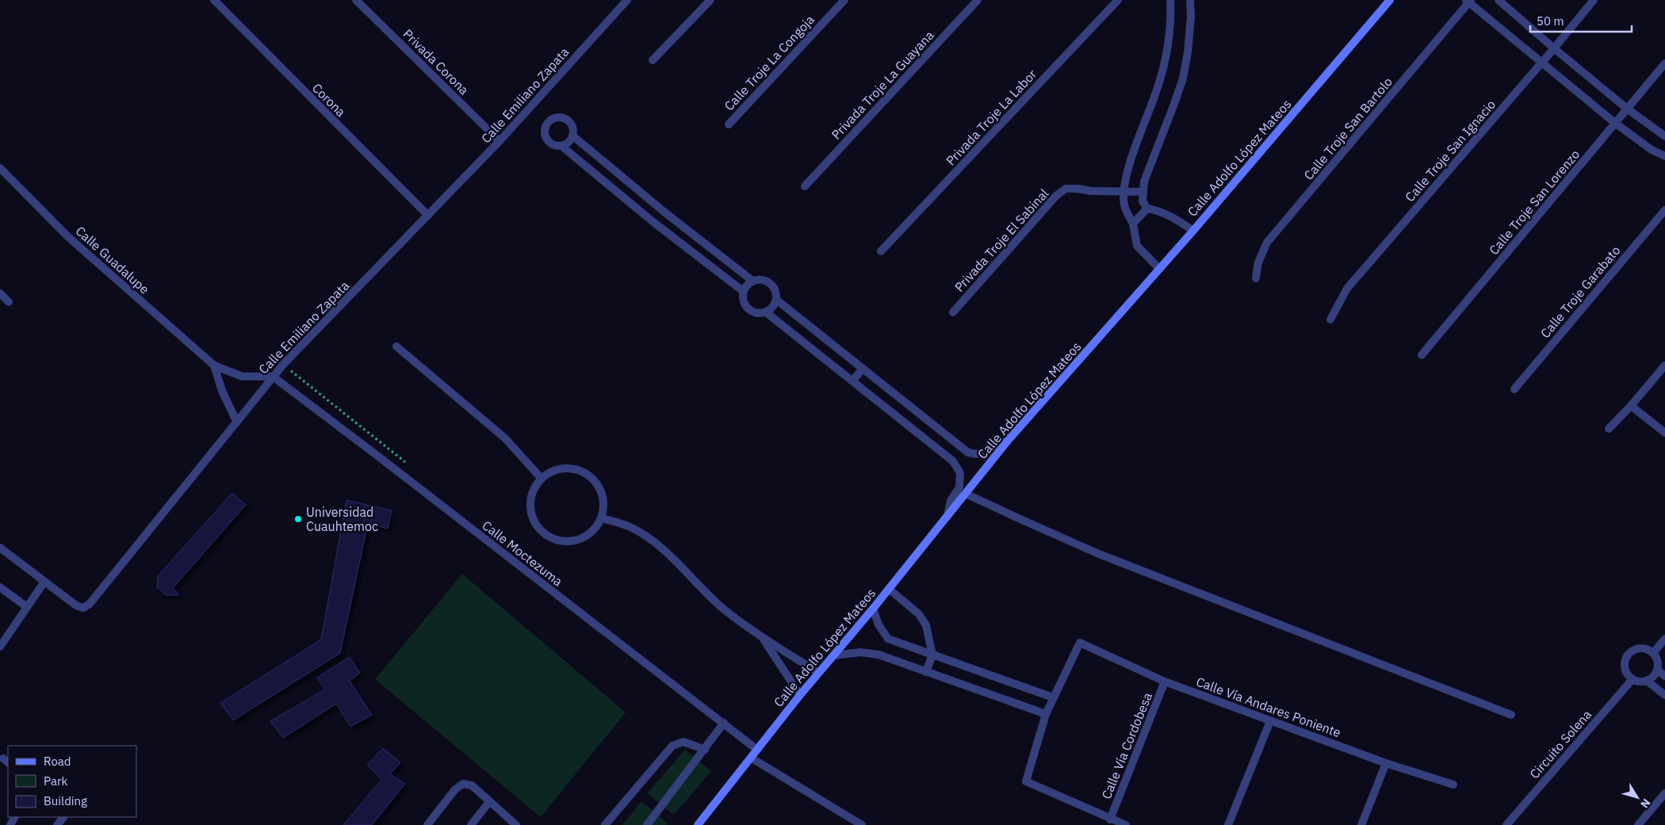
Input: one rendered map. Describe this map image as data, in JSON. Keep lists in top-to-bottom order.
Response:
{
  "streets": {
    "street": [
      "Privada Corona",
      "Calle Troje La Congoja",
      "Privada Troje La Guayana",
      "Calle Emiliano Zapata",
      "Corona",
      "Privada Troje La Labor",
      "Calle Troje San Bartolo",
      "Calle Troje San Ignacio",
      "Calle Adolfo López Mateos",
      "Calle Troje San Lorenzo",
      "Privada Troje El Sabinal",
      "Calle Guadalupe",
      "Calle Troje Garabato",
      "Calle Moctezuma",
      "Calle Vía Andares Poniente",
      "Circuito Solena",
      "Calle Vía Cordobesa"
    ]
  },
  "crossings": [
    ["Privada Corona", "Calle Emiliano Zapata"],
    ["Calle Emiliano Zapata", "Corona"],
    ["Calle Emiliano Zapata", "Calle Guadalupe"],
    ["Calle Emiliano Zapata", "Calle Moctezuma"],
    ["Calle Adolfo López Mateos", "Calle Moctezuma"],
    ["Calle Guadalupe", "Calle Moctezuma"],
    ["Calle Vía Andares Poniente", "Calle Vía Cordobesa"]
  ],
  "places": ["Universidad Cuauhtemoc"],
  "legend": ["Road", "Park", "Building"],
  "scale_bar": "50 m",
  "north": "bottom right"
}
